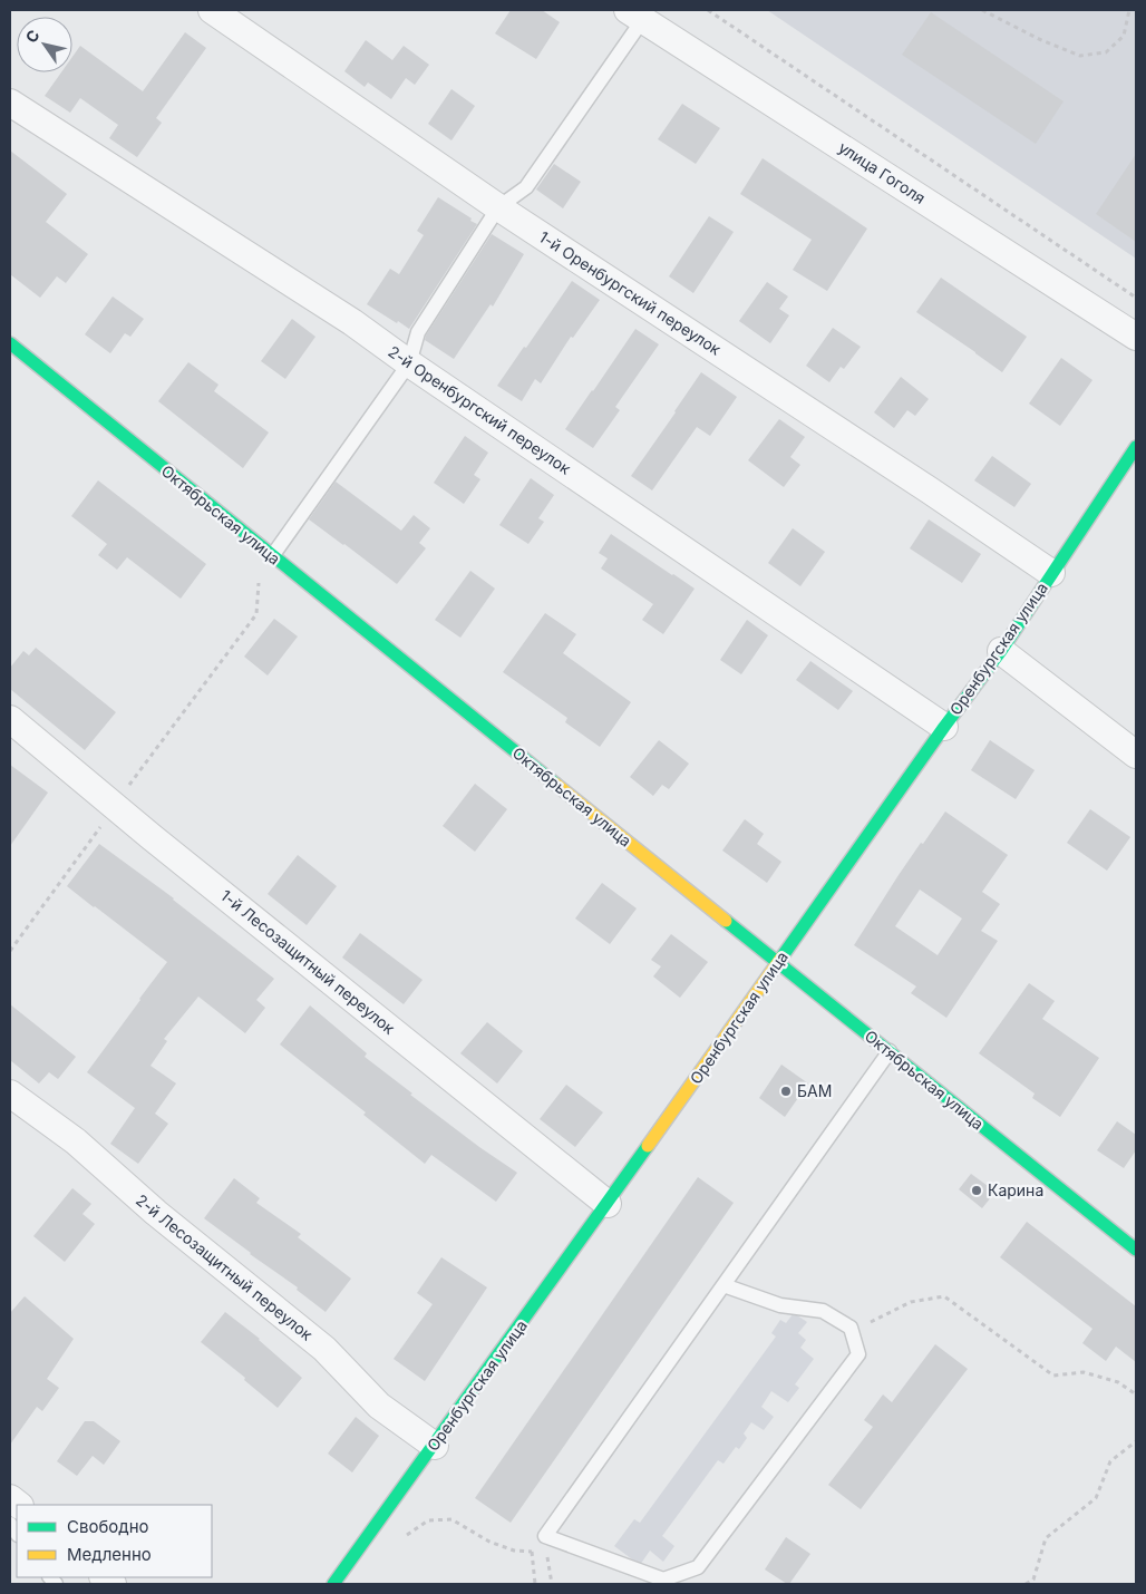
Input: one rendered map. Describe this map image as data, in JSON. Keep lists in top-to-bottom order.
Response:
{
  "streets": {
    "street": [
      "улица Гоголя",
      "1-й Оренбургский переулок",
      "2-й Оренбургский переулок",
      "Октябрьская улица",
      "Оренбургская улица",
      "1-й Лесозащитный переулок",
      "2-й Лесозащитный переулок"
    ]
  },
  "crossings": [
    ["1-й Оренбургский переулок", "Оренбургская улица"],
    ["2-й Оренбургский переулок", "Оренбургская улица"],
    ["Октябрьская улица", "Оренбургская улица"],
    ["Оренбургская улица", "1-й Лесозащитный переулок"],
    ["Оренбургская улица", "2-й Лесозащитный переулок"]
  ],
  "places": ["БАМ", "Карина"],
  "legend": ["Свободно", "Медленно"],
  "north": "top left"
}
